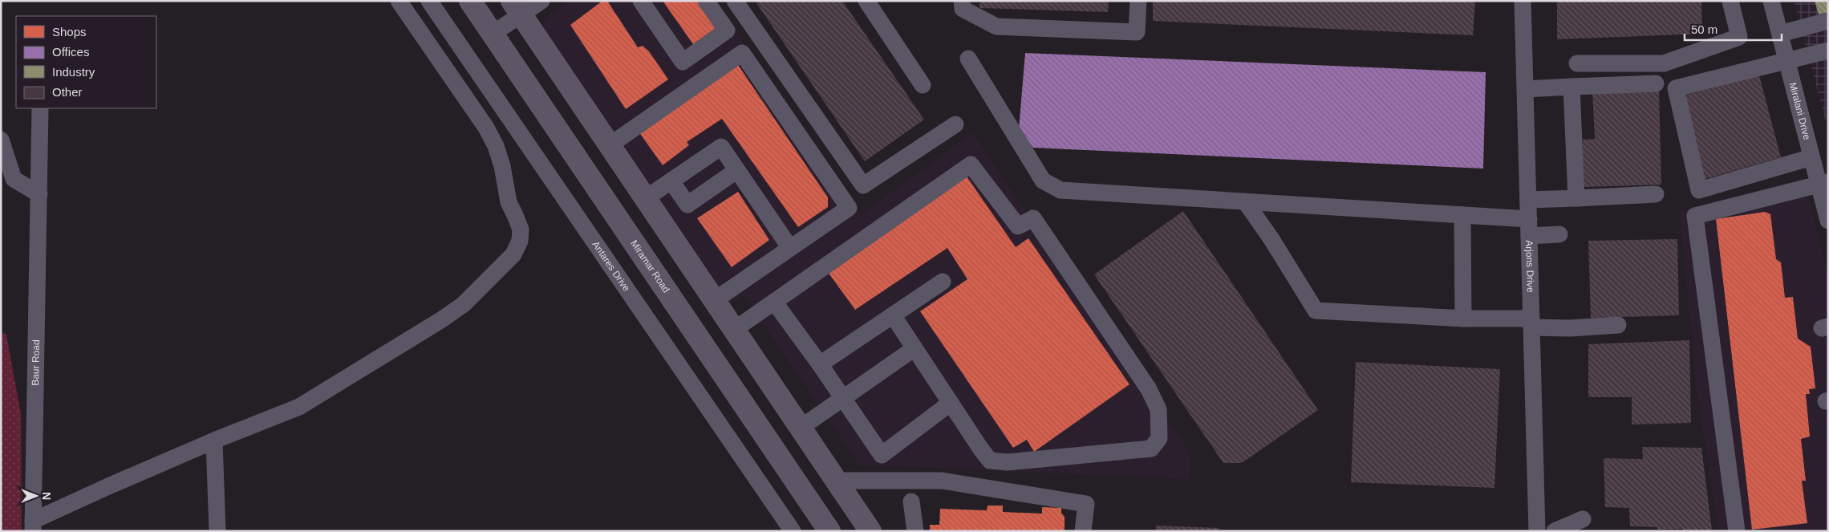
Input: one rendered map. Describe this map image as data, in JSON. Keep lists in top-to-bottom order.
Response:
{
  "streets": {
    "main road": ["Miramar Road"],
    "street": [
      "Miralani Drive",
      "Antares Drive",
      "Arjons Drive",
      "Baur Road"
    ]
  },
  "legend": [
    "Shops",
    "Offices",
    "Industry",
    "Other"
  ],
  "scale_bar": "50 m",
  "north": "right"
}
